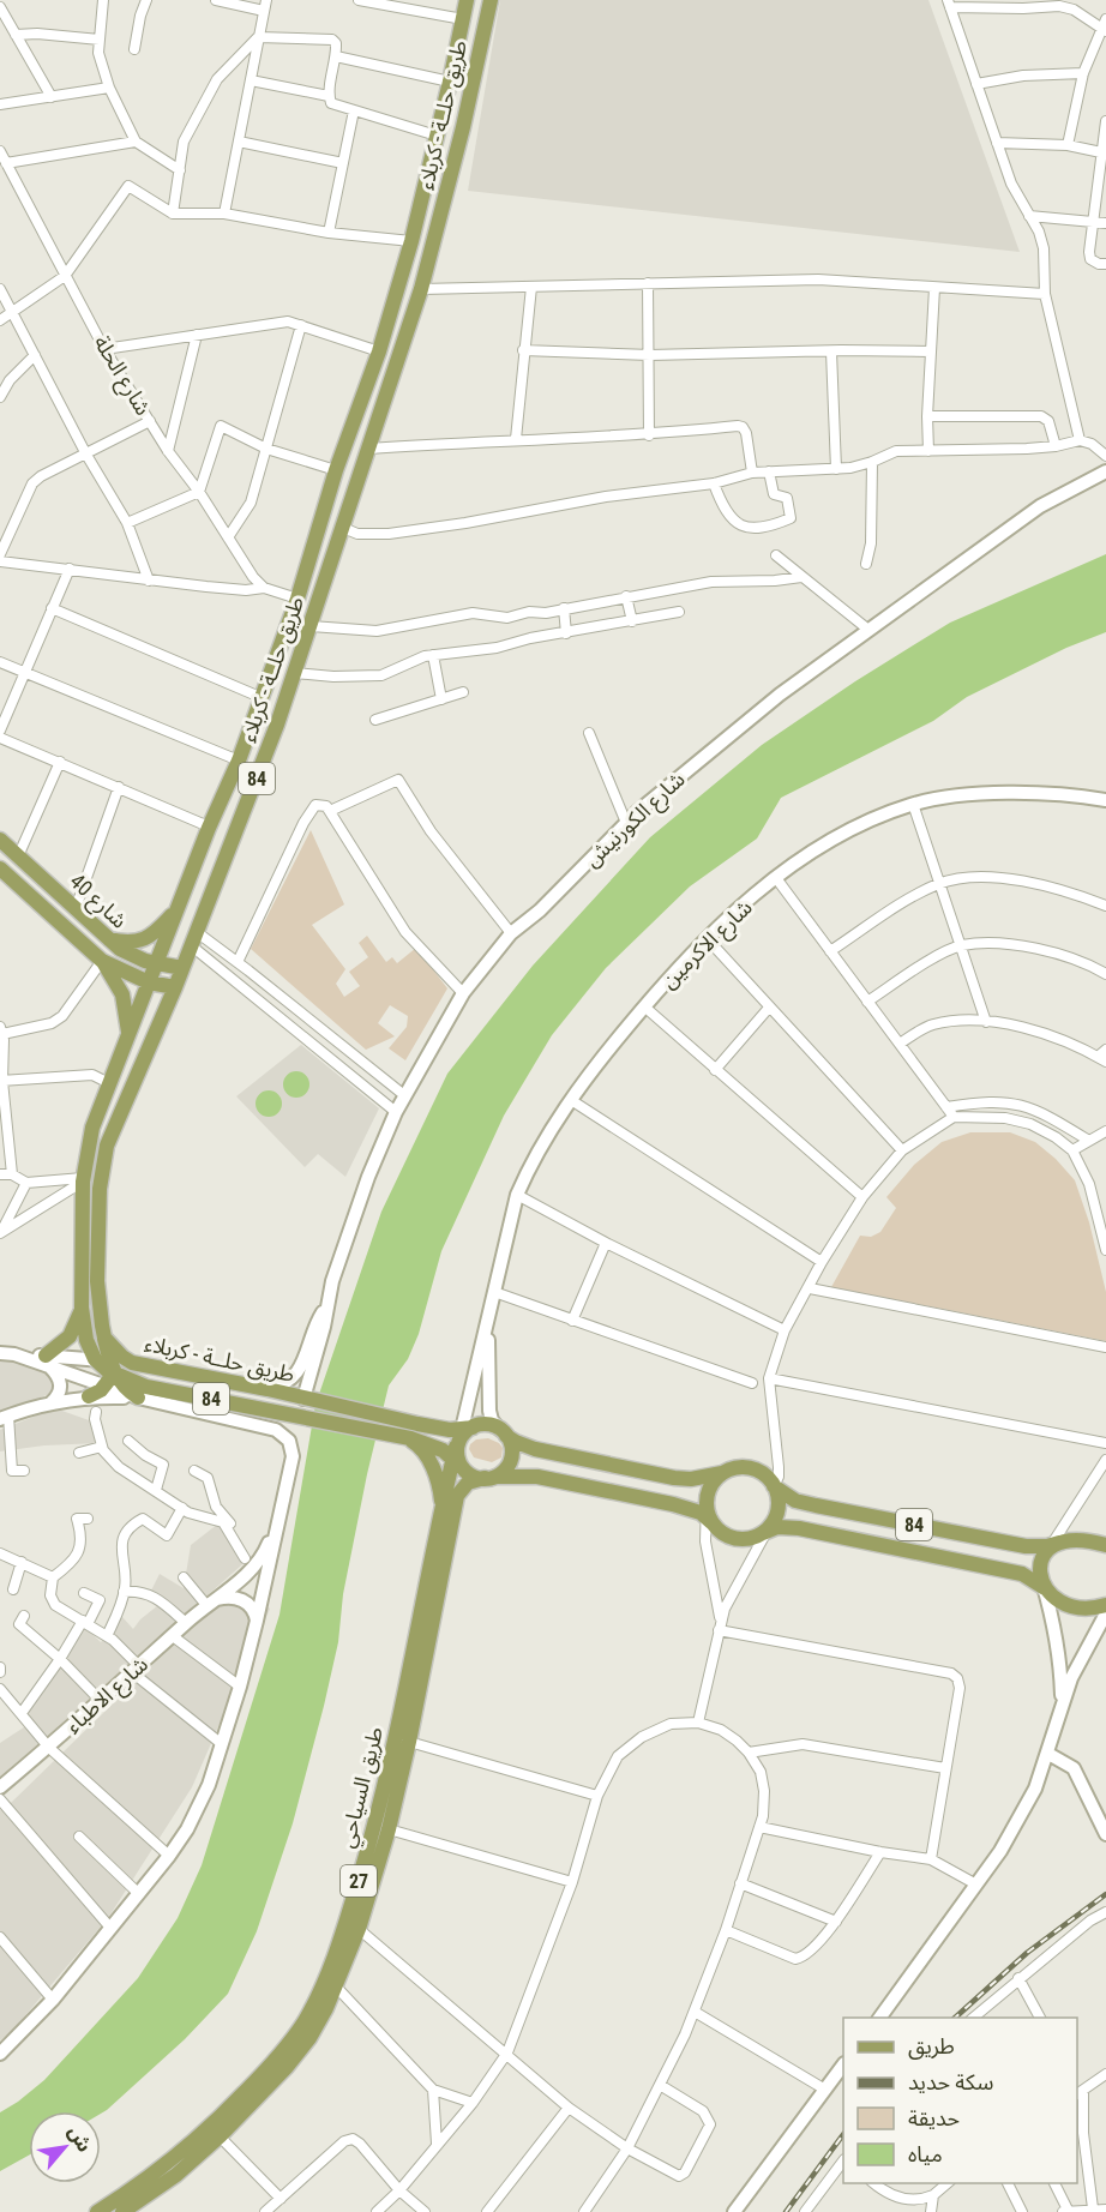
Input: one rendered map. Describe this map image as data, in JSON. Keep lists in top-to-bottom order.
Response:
{
  "streets": {
    "main road": [
      "طريق حلــة - كربلاء",
      "84",
      "شارع 40",
      "طريق السياحي",
      "27"
    ],
    "street": [
      "شارع الحلة",
      "شارع الكورنيش",
      "شارع الاكرمين",
      "شارع الاطباء"
    ]
  },
  "crossings": [
    ["طريق حلــة - كربلاء", "84"],
    ["طريق حلــة - كربلاء", "شارع 40"],
    ["84", "شارع الاكرمين"],
    ["84", "طريق السياحي"],
    ["شارع الاكرمين", "طريق السياحي"]
  ],
  "legend": [
    "طريق",
    "سكة حديد",
    "حديقة",
    "مياه"
  ],
  "north": "top right"
}
